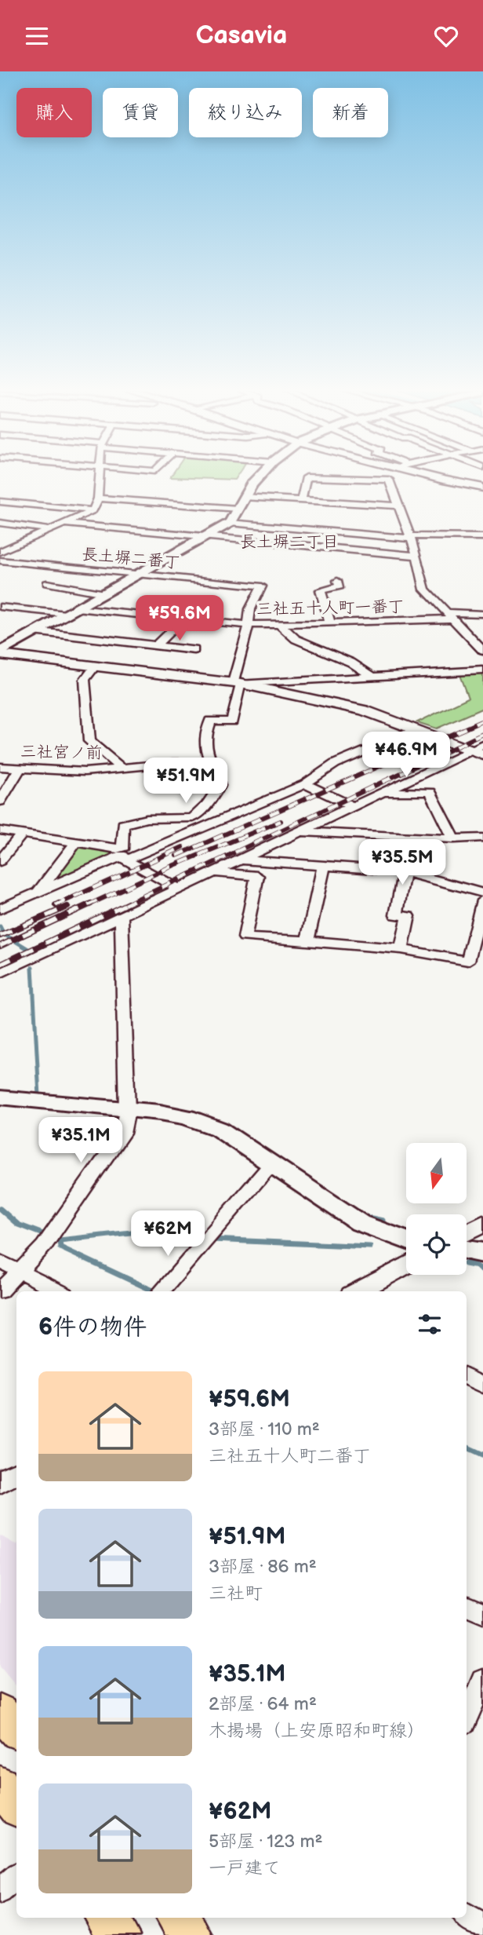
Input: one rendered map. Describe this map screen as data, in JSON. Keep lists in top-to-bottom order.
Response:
{
  "streets": {
    "street": ["長土塀二番丁", "三社五十人町一番丁", "三社宮ノ前"]
  },
  "crossings": [
    ["長土塀二番丁", "三社五十人町一番丁"]
  ],
  "districts": ["長土塀二丁目"],
  "north": "bottom",
  "page": {
    "header": "Casavia",
    "chip": [
      "購入",
      "賃貸",
      "絞り込み",
      "新着"
    ],
    "price": [
      "¥59.6M",
      "¥46.9M",
      "¥51.9M",
      "¥35.5M",
      "¥35.1M",
      "¥62M"
    ],
    "heading": "6件の物件",
    "list": [
      {
        "name": "¥59.6M",
        "note": "3部屋 · 110 m² · 三社五十人町二番丁"
      },
      {
        "name": "¥51.9M",
        "note": "3部屋 · 86 m² · 三社町"
      },
      {
        "name": "¥35.1M",
        "note": "2部屋 · 64 m² · 木揚場（上安原昭和町線）"
      },
      {
        "name": "¥62M",
        "note": "5部屋 · 123 m² · 一戸建て"
      }
    ]
  }
}
